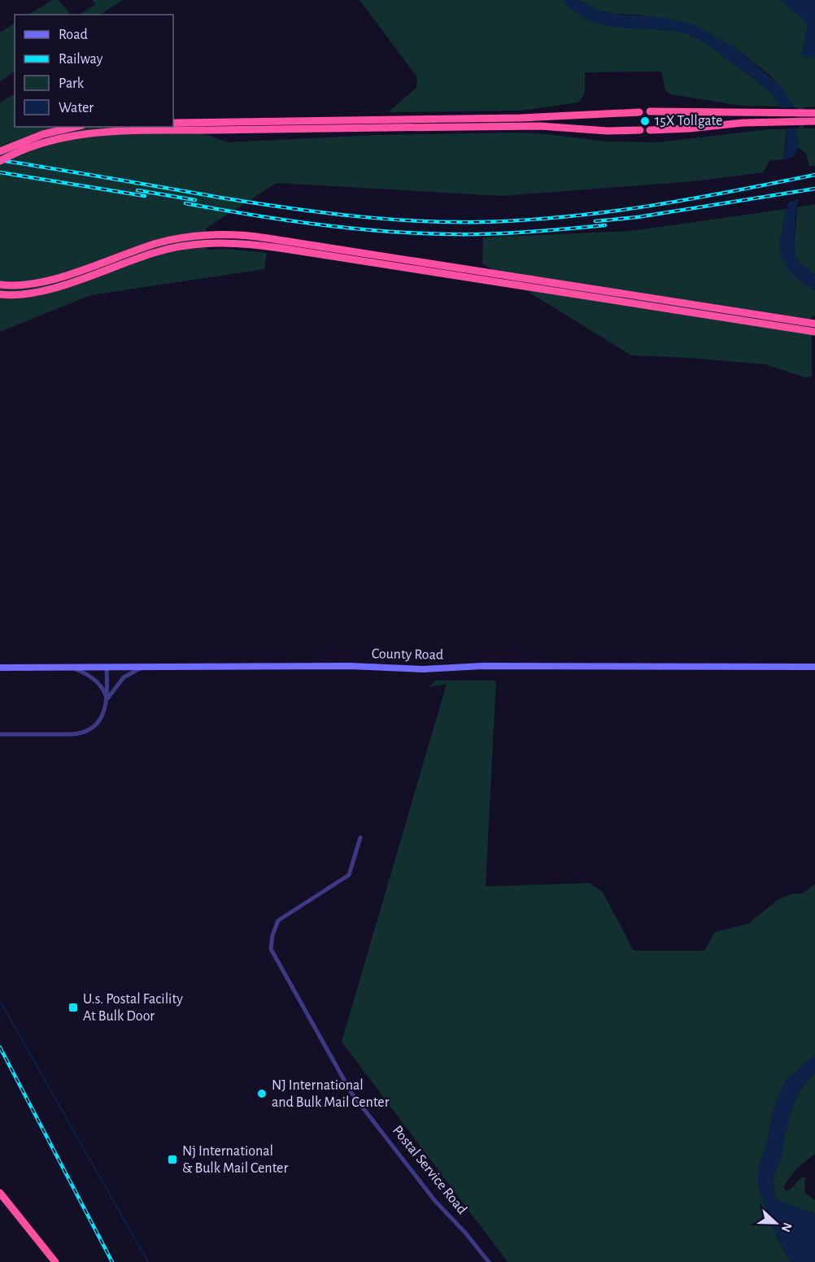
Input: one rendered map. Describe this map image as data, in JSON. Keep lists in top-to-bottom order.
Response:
{
  "streets": {
    "main road": ["County Road"],
    "street": ["Postal Service Road"]
  },
  "places": {
    "other": ["15X Tollgate", "NJ International and Bulk Mail Center"],
    "transit": ["U.s. Postal Facility At Bulk Door", "Nj International & Bulk Mail Center"]
  },
  "legend": [
    "Road",
    "Railway",
    "Park",
    "Water"
  ],
  "north": "right"
}
